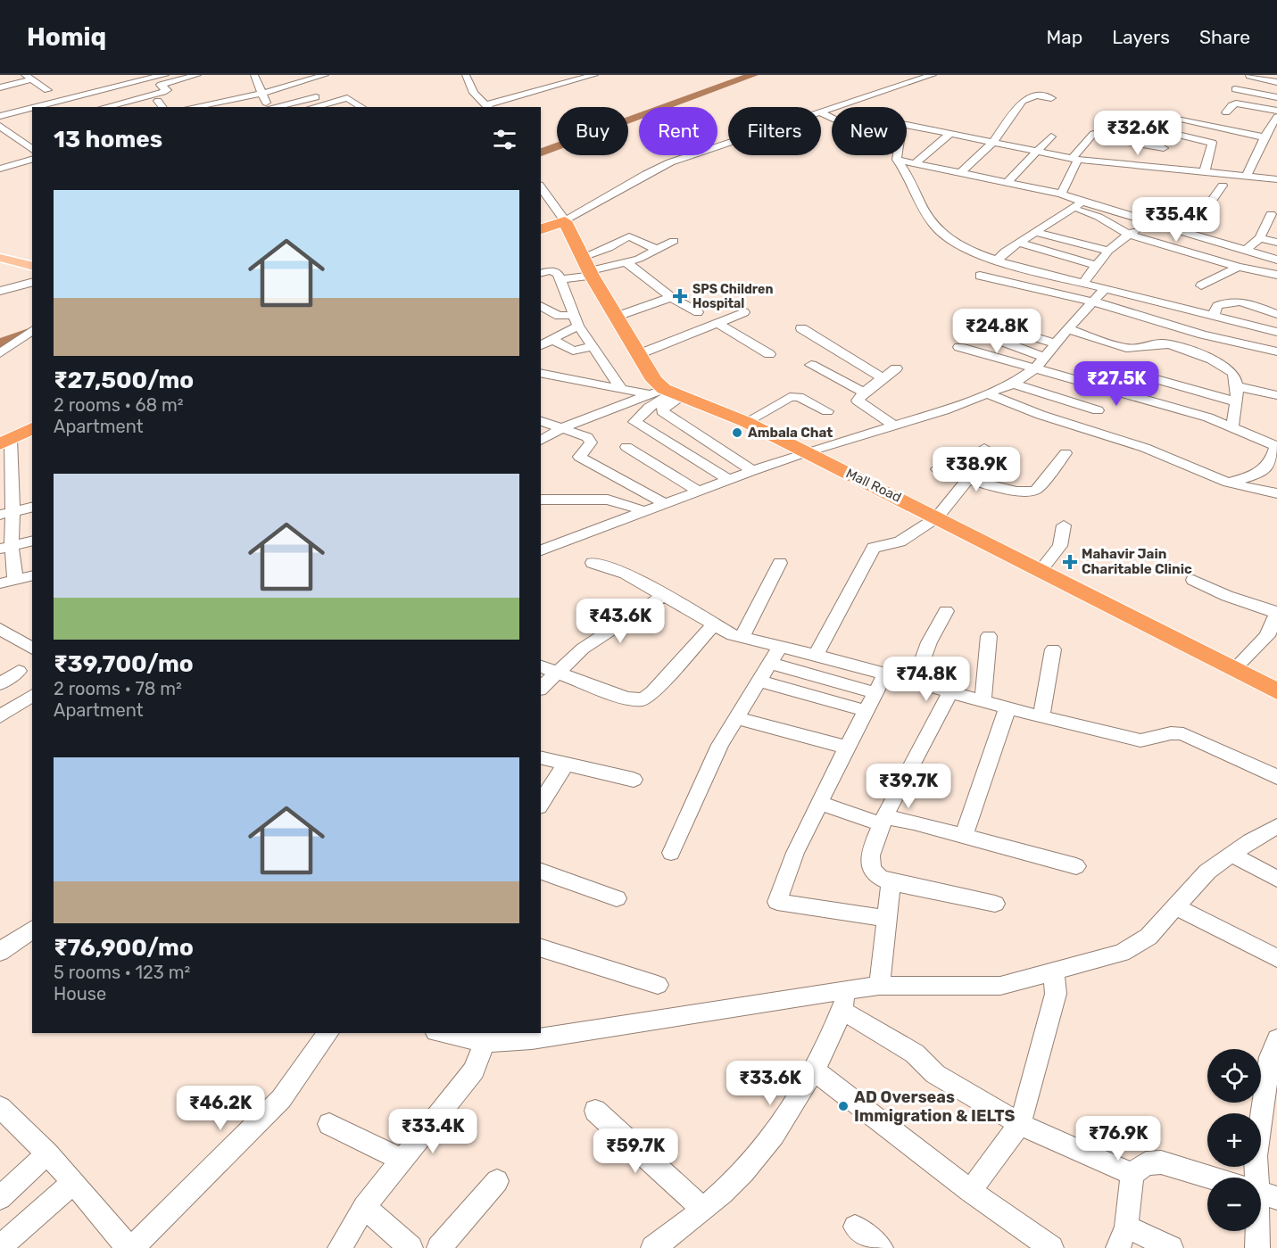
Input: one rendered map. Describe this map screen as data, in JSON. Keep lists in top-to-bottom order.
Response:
{
  "streets": {
    "highway": ["Mall Road"]
  },
  "places": {
    "health": ["SPS Children Hospital", "Mahavir Jain Charitable Clinic"],
    "other": ["Ambala Chat", "AD Overseas Immigration & IELTS"]
  },
  "page": {
    "header": "Homiq",
    "nav": ["Map", "Layers", "Share"],
    "chip": [
      "Buy",
      "Rent",
      "Filters",
      "New"
    ],
    "heading": "13 homes",
    "price": [
      "₹32.6K",
      "₹35.4K",
      "₹24.8K",
      "₹27.5K",
      "₹38.9K",
      "₹43.6K",
      "₹74.8K",
      "₹39.7K",
      "₹33.6K",
      "₹46.2K",
      "₹33.4K",
      "₹76.9K",
      "₹59.7K"
    ],
    "list": [
      {
        "name": "₹27,500/mo",
        "note": "2 rooms · 68 m² · Apartment"
      },
      {
        "name": "₹39,700/mo",
        "note": "2 rooms · 78 m² · Apartment"
      },
      {
        "name": "₹76,900/mo",
        "note": "5 rooms · 123 m² · House"
      }
    ],
    "map_buttons": ["+", "−"]
  }
}
